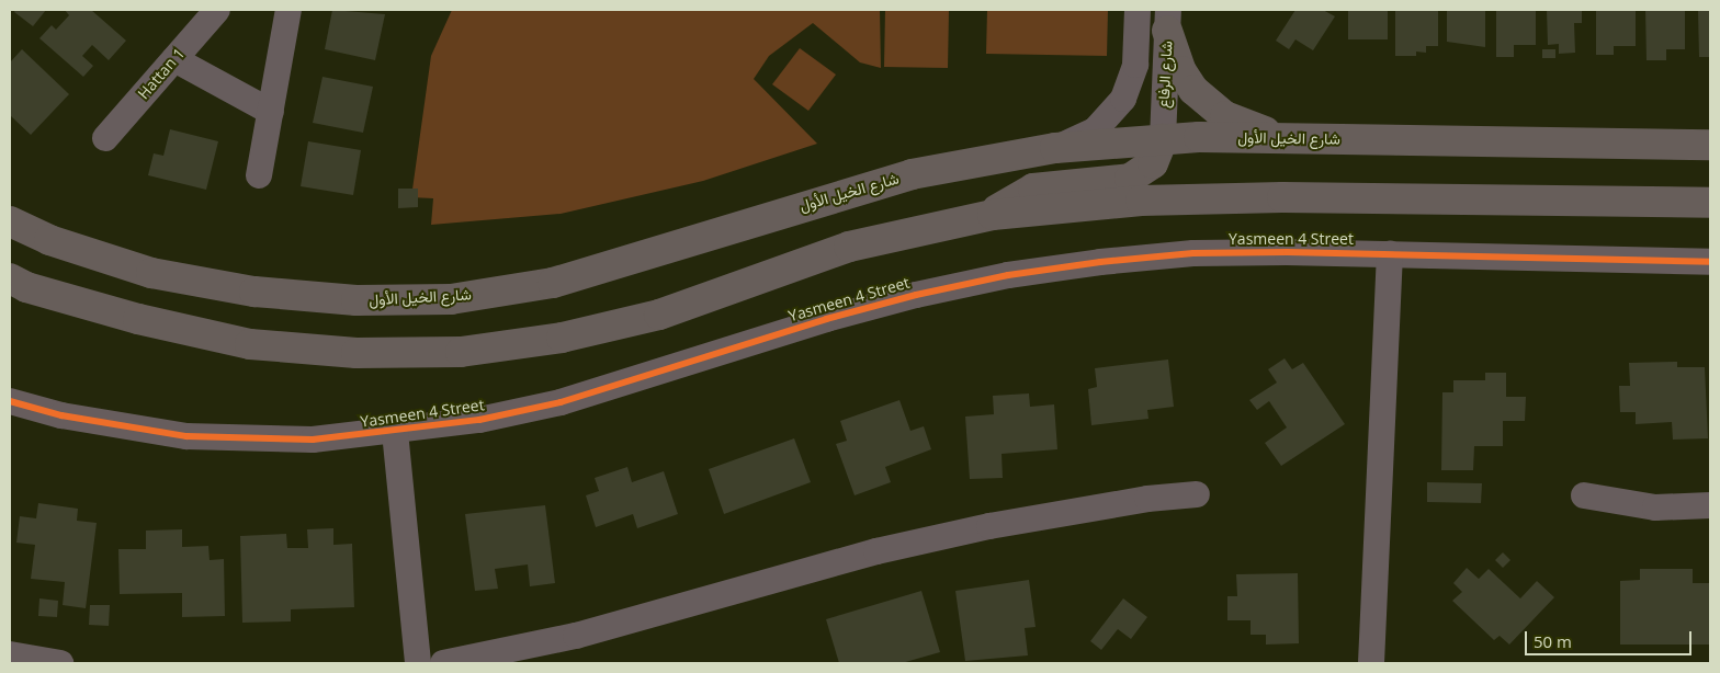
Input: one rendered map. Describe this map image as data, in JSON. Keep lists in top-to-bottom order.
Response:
{
  "streets": {
    "main road": ["شارع الخيل الأول"],
    "street": ["Hattan 1", "شارع الرفاع", "Yasmeen 4 Street"]
  },
  "crossings": [
    ["شارع الرفاع", "شارع الخيل الأول"]
  ],
  "scale_bar": "50 m"
}
